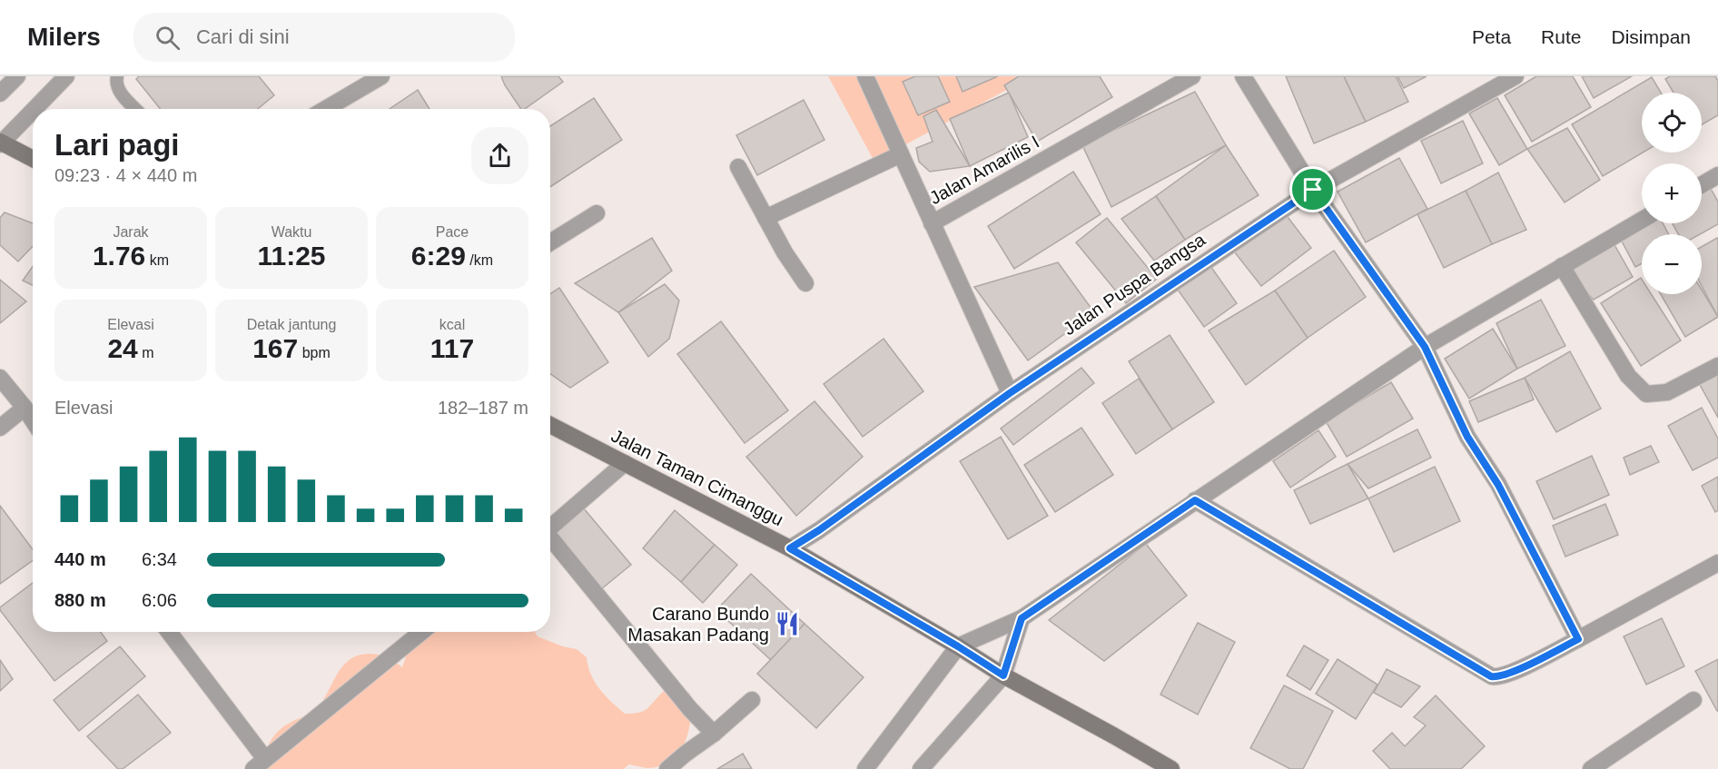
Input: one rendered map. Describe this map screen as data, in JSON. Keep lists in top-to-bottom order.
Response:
{
  "streets": {
    "street": ["Jalan Amarilis I", "Jalan Puspa Bangsa", "Jalan Taman Cimanggu"]
  },
  "crossings": [
    ["Jalan Amarilis I", "Jalan Puspa Bangsa"],
    ["Jalan Puspa Bangsa", "Jalan Taman Cimanggu"]
  ],
  "places": {
    "restaurant": ["Carano Bundo Masakan Padang"]
  },
  "page": {
    "header": "Milers",
    "search": "Cari di sini",
    "nav": ["Peta", "Rute", "Disimpan"],
    "map_buttons": ["+", "−"],
    "heading": ["Lari pagi", "09:23 · 4 × 440 m"],
    "stats": [
      ["Jarak", "1.76 km"],
      ["Waktu", "11:25"],
      ["Pace", "6:29 /km"],
      ["Elevasi", "24 m"],
      ["Detak jantung", "167 bpm"],
      ["kcal", "117"]
    ],
    "chart": ["Elevasi", "182–187 m"],
    "list": [
      {
        "name": "440 m",
        "note": "6:34"
      },
      {
        "name": "880 m",
        "note": "6:06"
      }
    ]
  }
}
